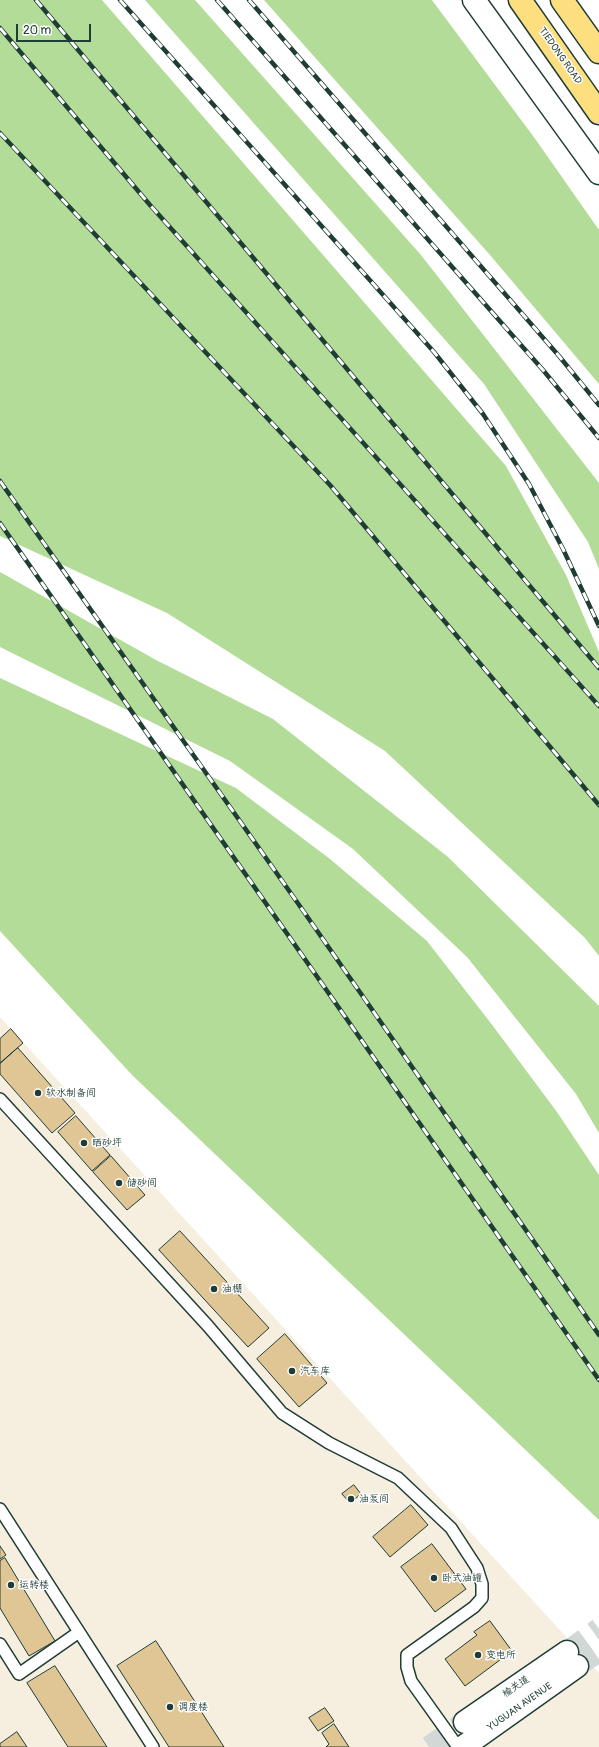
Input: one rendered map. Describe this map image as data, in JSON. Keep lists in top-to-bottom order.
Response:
{
  "streets": {
    "main road": ["TIEDONG ROAD", "榆关道", "YUGUAN AVENUE"]
  },
  "crossings": [
    ["榆关道", "YUGUAN AVENUE"]
  ],
  "places": [
    "软水制备间",
    "晒砂坪",
    "储砂间",
    "油棚",
    "汽车库",
    "油泵间",
    "卧式油罐",
    "运转楼",
    "变电所",
    "调度楼"
  ],
  "scale_bar": "20 m"
}
